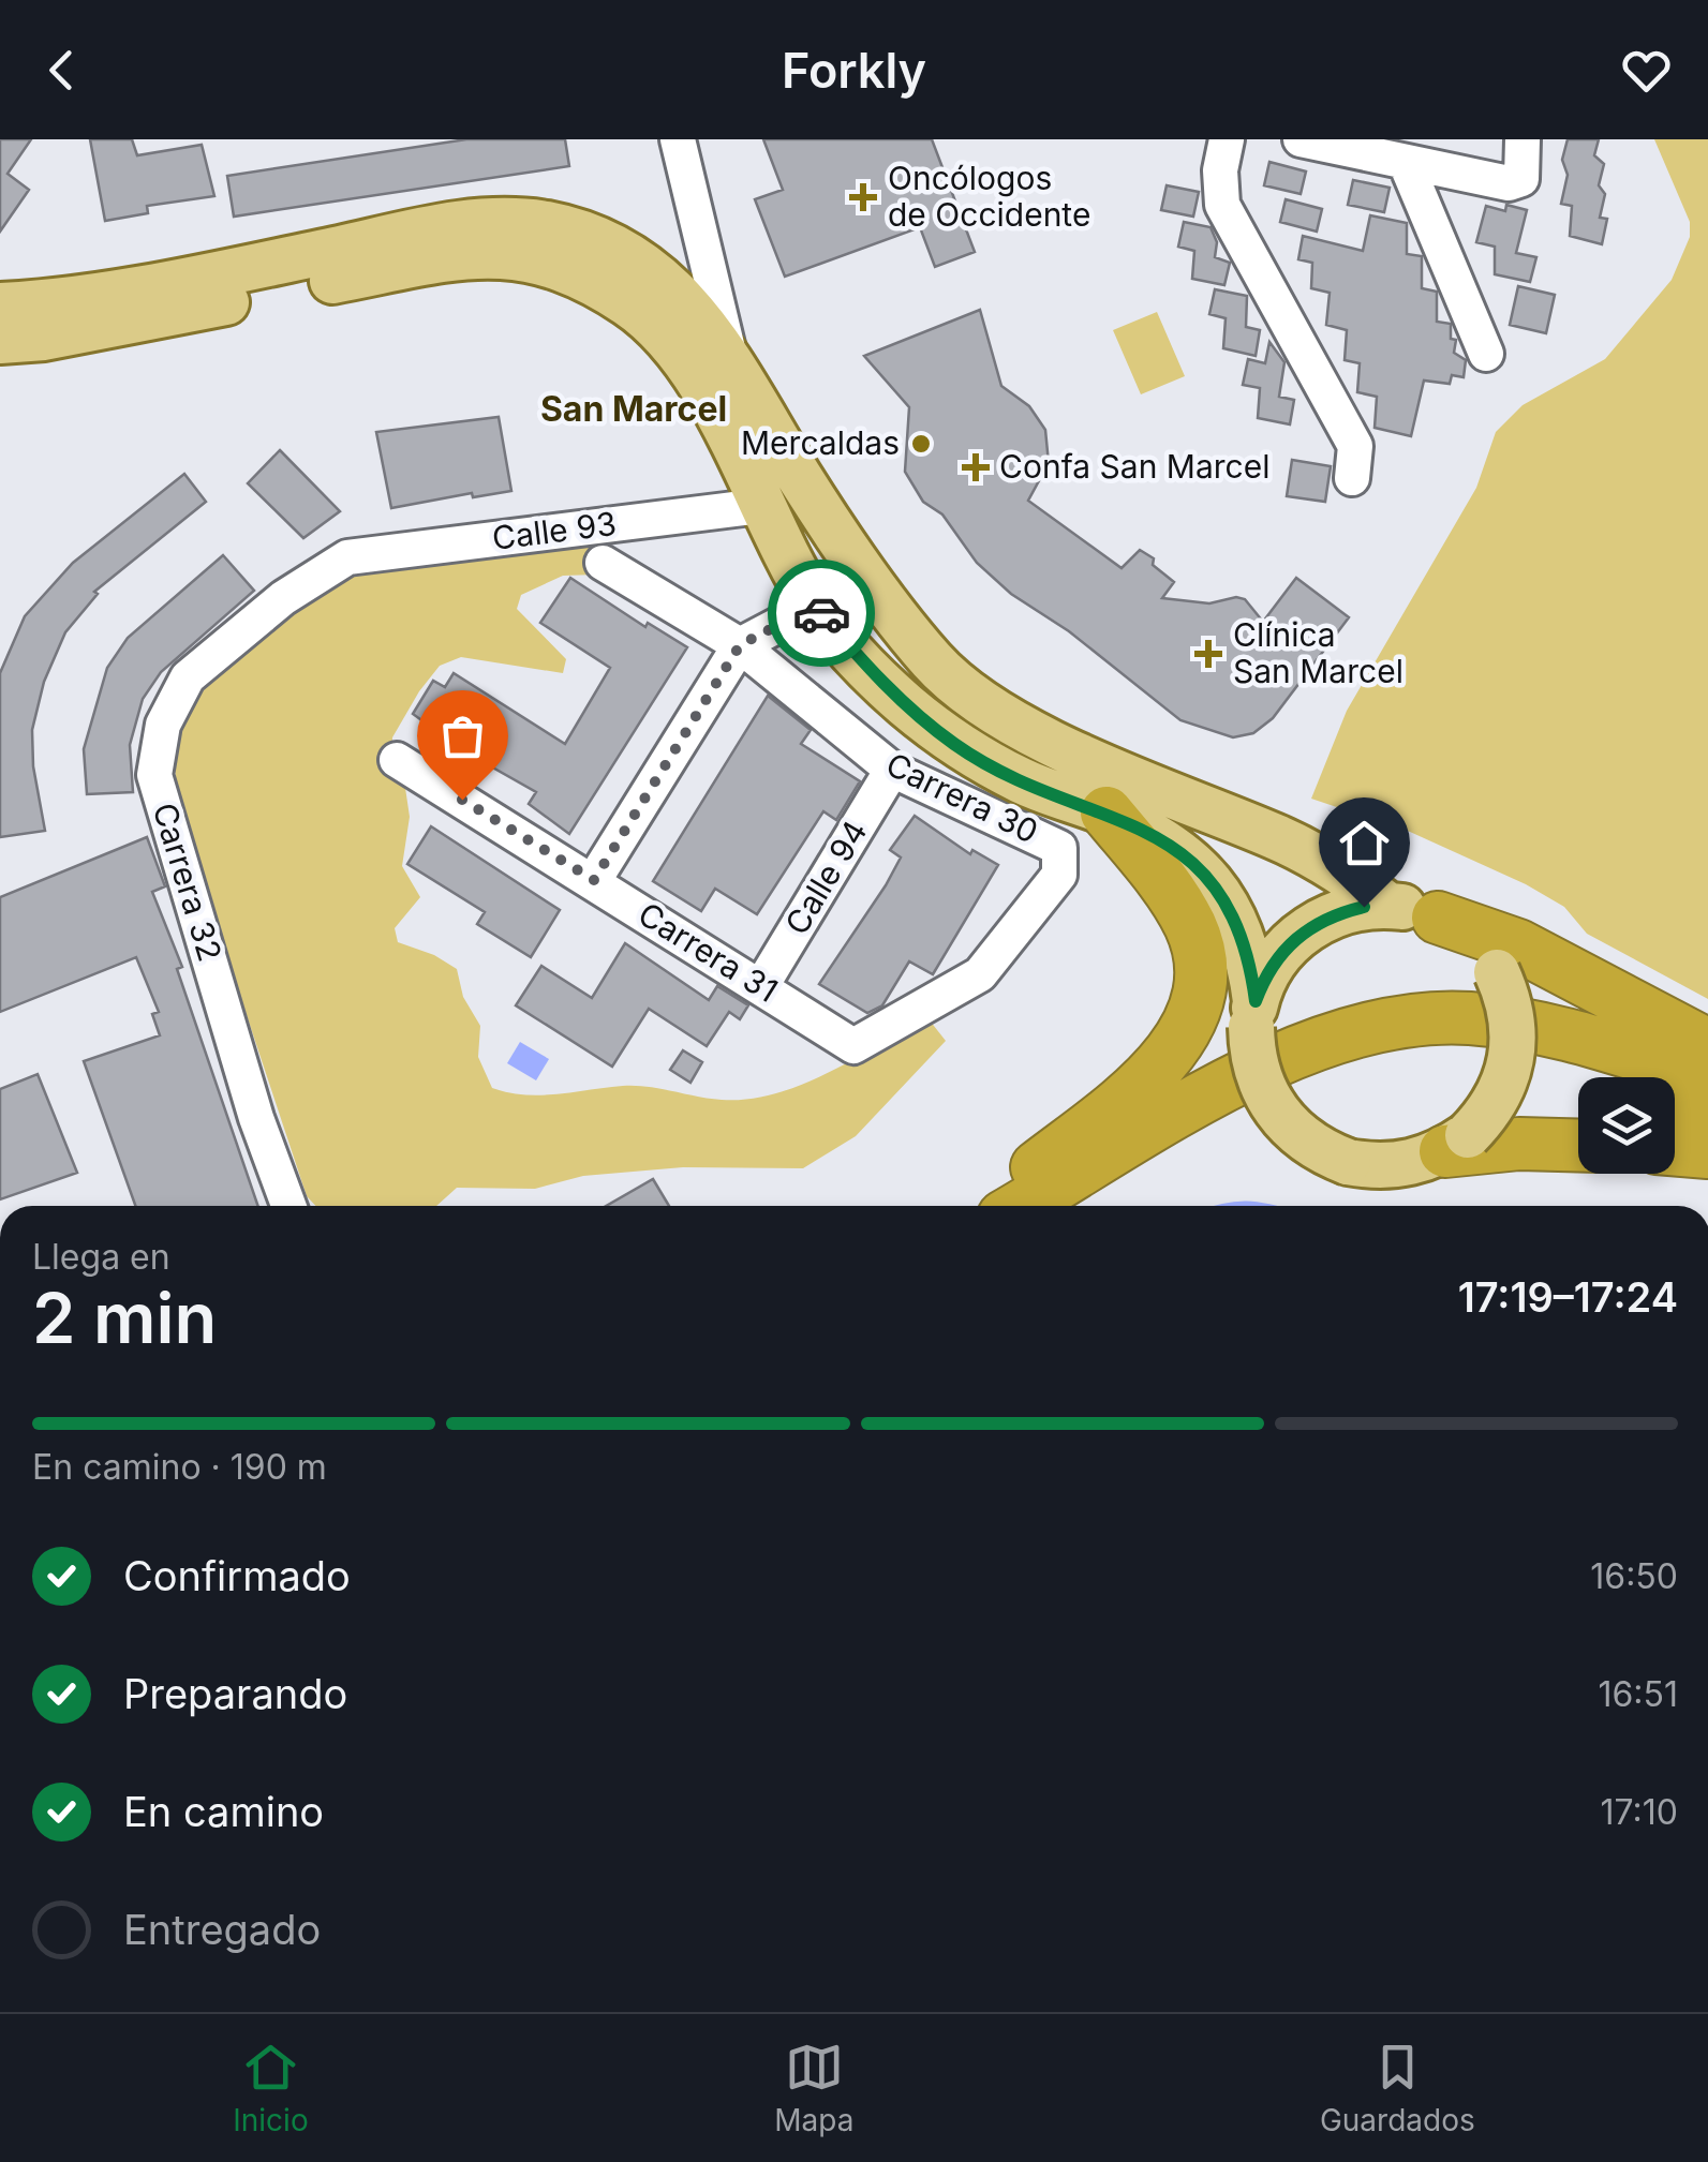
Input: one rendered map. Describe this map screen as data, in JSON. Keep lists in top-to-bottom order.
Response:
{
  "streets": {
    "street": [
      "Calle 93",
      "Carrera 30",
      "Calle 94",
      "Carrera 32",
      "Carrera 31"
    ]
  },
  "crossings": [
    ["Calle 93", "Carrera 32"],
    ["Carrera 30", "Calle 94"],
    ["Carrera 30", "Carrera 31"],
    ["Calle 94", "Carrera 31"]
  ],
  "districts": ["San Marcel"],
  "places": {
    "health": ["Oncólogos de Occidente", "Confa San Marcel", "Clínica San Marcel"],
    "other": ["Mercaldas"]
  },
  "page": {
    "header": "Forkly",
    "heading": ["2 min", "Llega en", "17:19–17:24"],
    "bar": "En camino · 190 m",
    "list": [
      ["Confirmado", "16:50"],
      ["Preparando", "16:51"],
      ["En camino", "17:10"],
      "Entregado"
    ],
    "tabs": ["Inicio", "Mapa", "Guardados"]
  }
}
